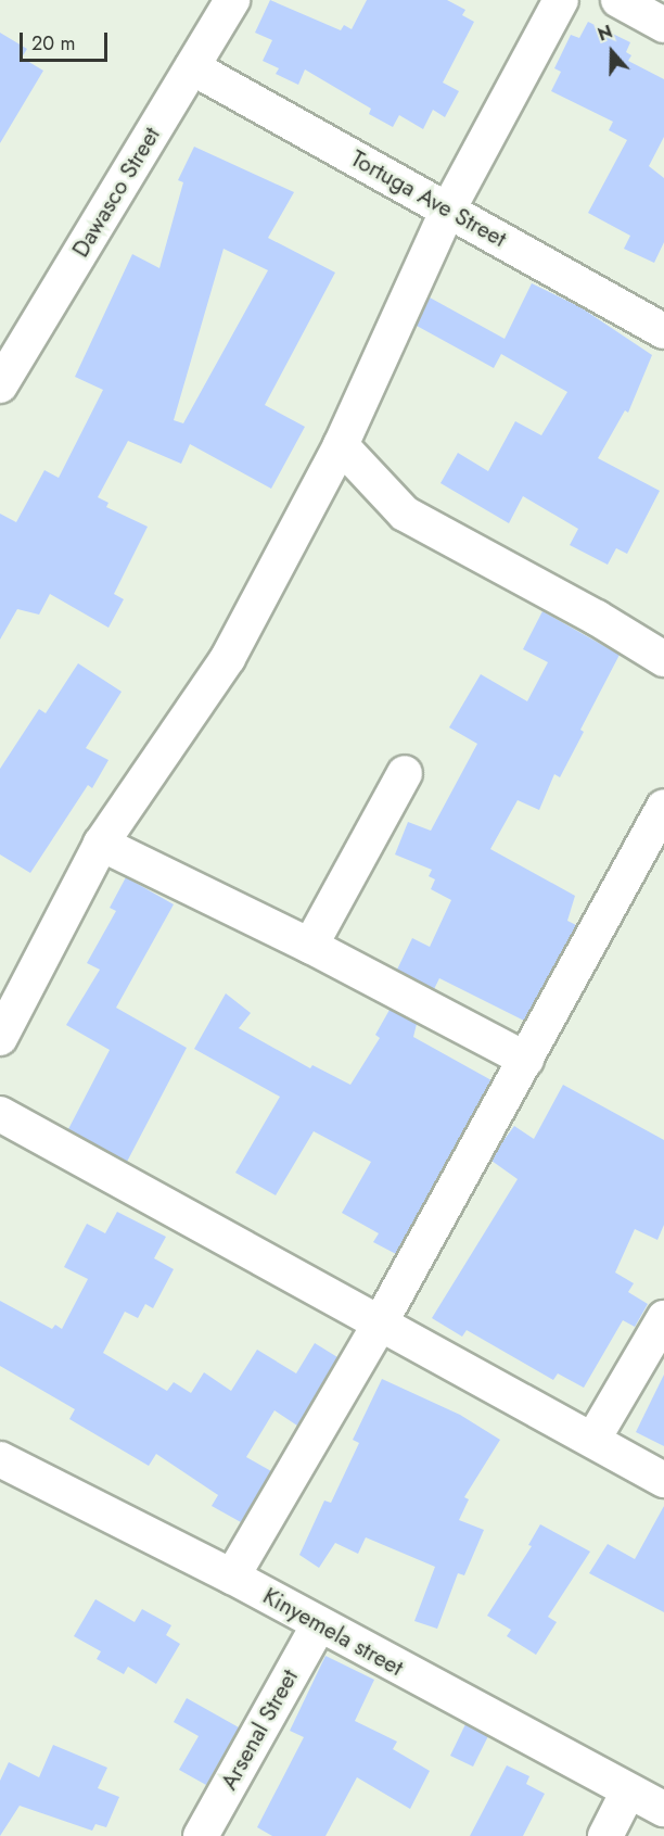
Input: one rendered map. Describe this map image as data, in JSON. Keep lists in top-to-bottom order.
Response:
{
  "streets": {
    "street": [
      "Dawasco Street",
      "Tortuga Ave Street",
      "Kinyemela street",
      "Arsenal Street"
    ]
  },
  "crossings": [
    ["Dawasco Street", "Tortuga Ave Street"],
    ["Kinyemela street", "Arsenal Street"]
  ],
  "scale_bar": "20 m",
  "north": "top"
}
